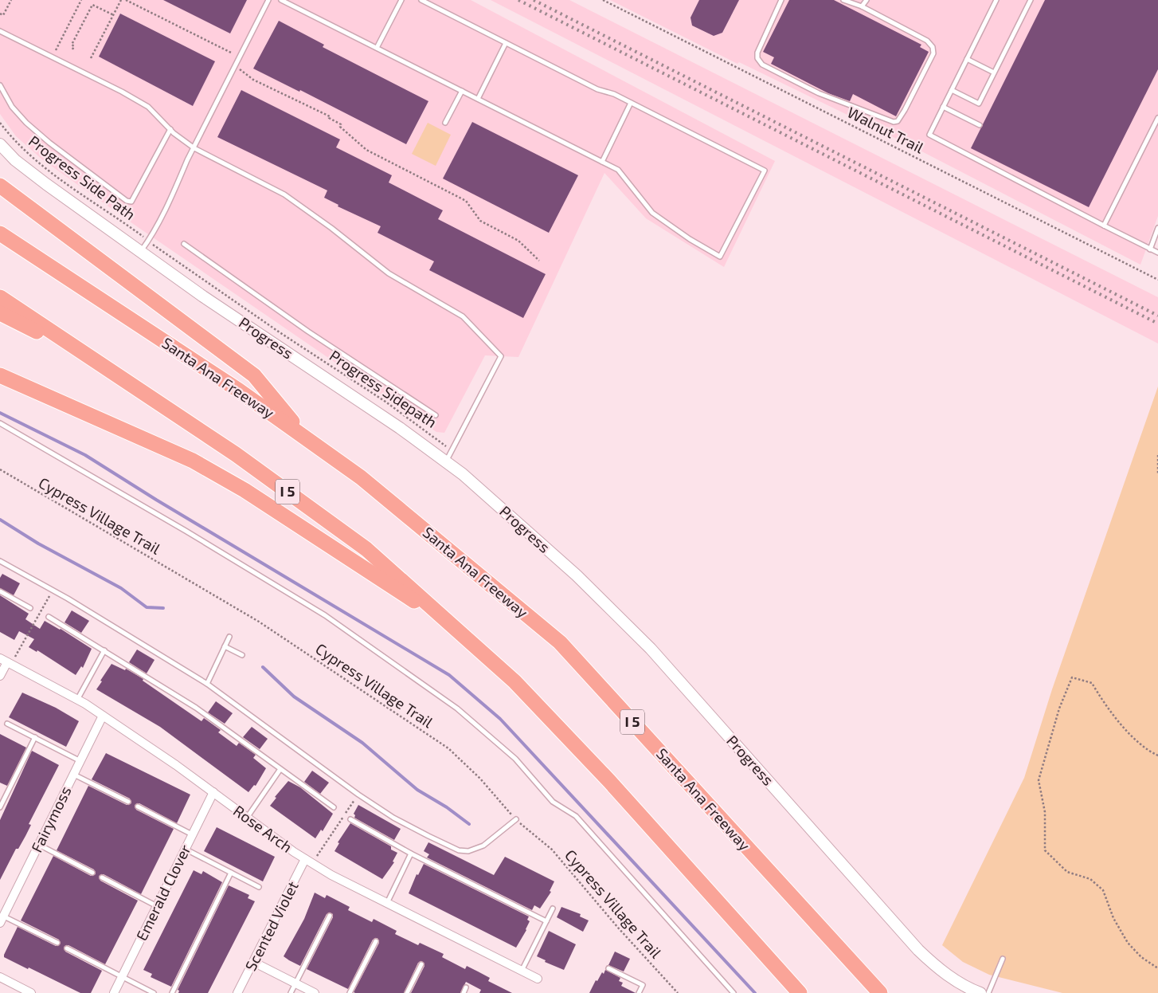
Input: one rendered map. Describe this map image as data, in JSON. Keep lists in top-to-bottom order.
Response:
{
  "streets": {
    "highway": ["Santa Ana Freeway", "I 5"],
    "street": [
      "Progress",
      "Fairymoss",
      "Rose Arch",
      "Emerald Clover",
      "Scented Violet"
    ],
    "path": [
      "Walnut Trail",
      "Progress Side Path",
      "Progress Sidepath",
      "Cypress Village Trail"
    ]
  },
  "crossings": [
    ["Fairymoss", "Rose Arch"],
    ["Rose Arch", "Emerald Clover"],
    ["Rose Arch", "Scented Violet"]
  ]
}
